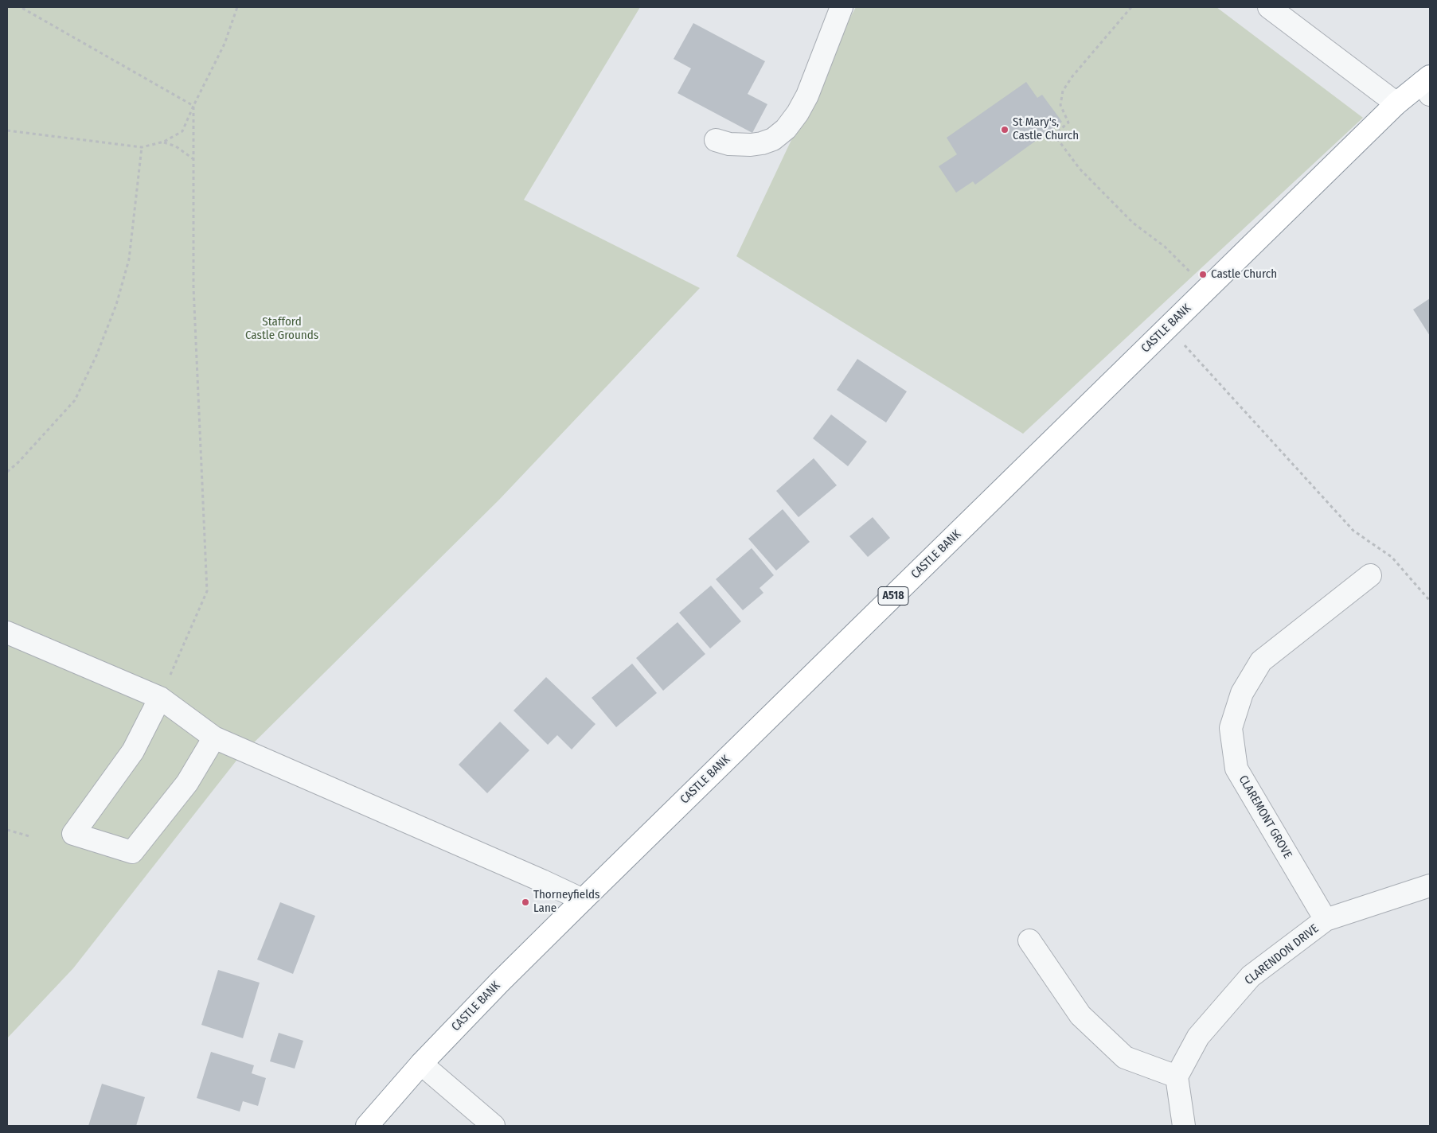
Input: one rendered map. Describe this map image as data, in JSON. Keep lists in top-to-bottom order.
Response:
{
  "streets": {
    "highway": ["CASTLE BANK", "A518"],
    "street": ["CLAREMONT GROVE", "CLARENDON DRIVE"]
  },
  "crossings": [
    ["CLAREMONT GROVE", "CLARENDON DRIVE"]
  ],
  "parks": ["Stafford Castle Grounds"],
  "places": ["St Mary's, Castle Church", "Castle Church", "Thorneyfields Lane"]
}
